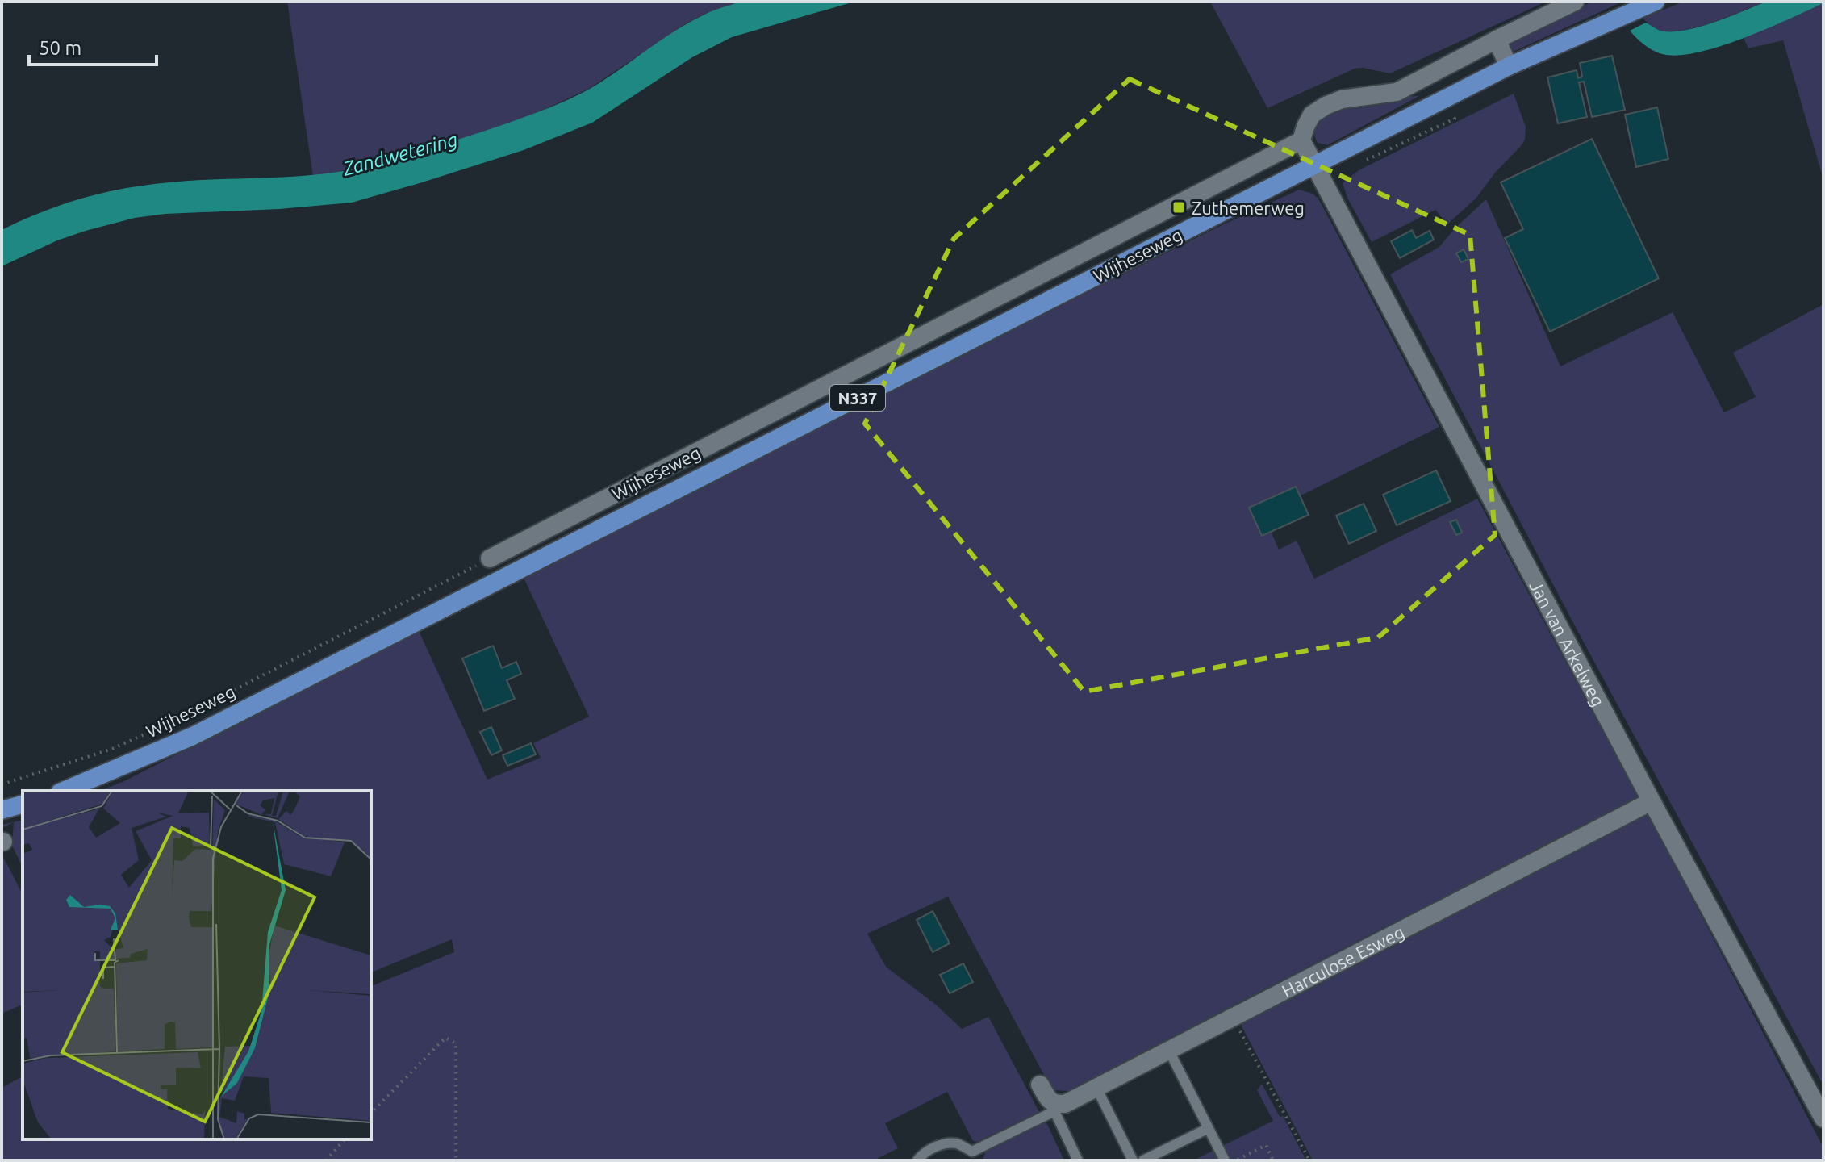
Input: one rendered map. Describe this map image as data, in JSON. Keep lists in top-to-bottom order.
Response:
{
  "streets": {
    "main road": ["Wijheseweg", "N337"],
    "street": ["Jan van Arkelweg", "Harculose Esweg"]
  },
  "crossings": [
    ["Wijheseweg", "Jan van Arkelweg"],
    ["Jan van Arkelweg", "Harculose Esweg"]
  ],
  "water": ["Zandwetering"],
  "places": {
    "transit": ["Zuthemerweg"]
  },
  "scale_bar": "50 m"
}
